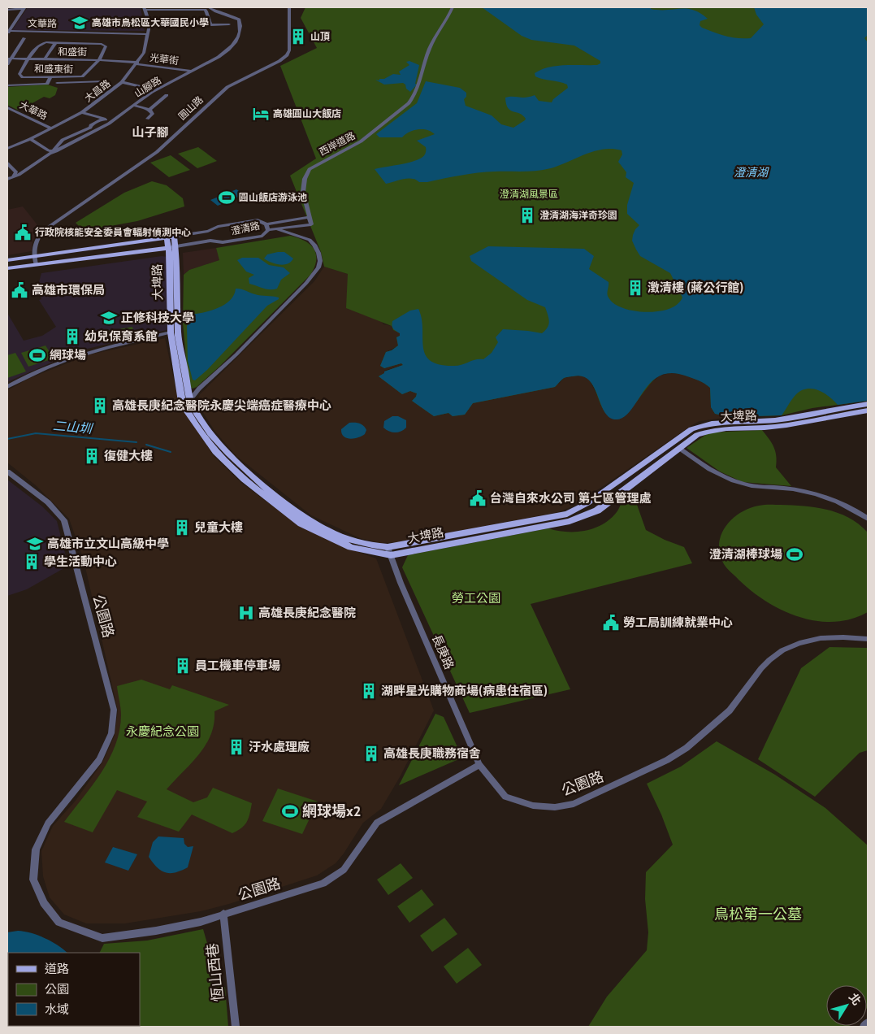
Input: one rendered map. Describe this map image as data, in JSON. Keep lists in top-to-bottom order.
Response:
{
  "streets": {
    "main road": ["澄清路", "大埤路"],
    "street": [
      "文華路",
      "和盛街",
      "光華街",
      "和盛東街",
      "山腳路",
      "大昌路",
      "圓山路",
      "大華路",
      "西岸道路",
      "公園路",
      "長庚路",
      "恆山西巷"
    ]
  },
  "crossings": [
    ["文華路", "大昌路"],
    ["和盛街", "光華街"],
    ["和盛街", "和盛東街"],
    ["和盛街", "大昌路"],
    ["光華街", "山腳路"],
    ["光華街", "大昌路"],
    ["大昌路", "大華路"],
    ["圓山路", "澄清路"],
    ["澄清路", "大埤路"],
    ["大埤路", "長庚路"],
    ["公園路", "長庚路"],
    ["公園路", "恆山西巷"]
  ],
  "districts": ["山子腳"],
  "water": ["澄清湖", "二山圳"],
  "parks": [
    "澄清湖風景區",
    "勞工公園",
    "永慶紀念公園",
    "鳥松第一公墓"
  ],
  "places": {
    "school or university": ["高雄市鳥松區大華國民小學", "正修科技大學", "高雄市立文山高級中學"],
    "building": [
      "山頂",
      "澄清湖海洋奇珍園",
      "澂清樓 (蔣公行館)",
      "幼兒保育系館",
      "高雄長庚紀念醫院永慶尖端癌症醫療中心",
      "復健大樓",
      "兒童大樓",
      "學生活動中心",
      "員工機車停車場",
      "湖畔星光購物商場(病患住宿區)",
      "汙水處理廠",
      "高雄長庚職務宿舍"
    ],
    "hotel": ["高雄圓山大飯店"],
    "sports": [
      "圓山飯店游泳池",
      "網球場",
      "澄清湖棒球場",
      "網球場x2"
    ],
    "public building": [
      "行政院核能安全委員會輻射偵測中心",
      "高雄市環保局",
      "台灣自來水公司 第七區管理處",
      "勞工局訓練就業中心"
    ],
    "hospital": ["高雄長庚紀念醫院"]
  },
  "legend": ["道路", "公園", "水域"],
  "north": "top right"
}
